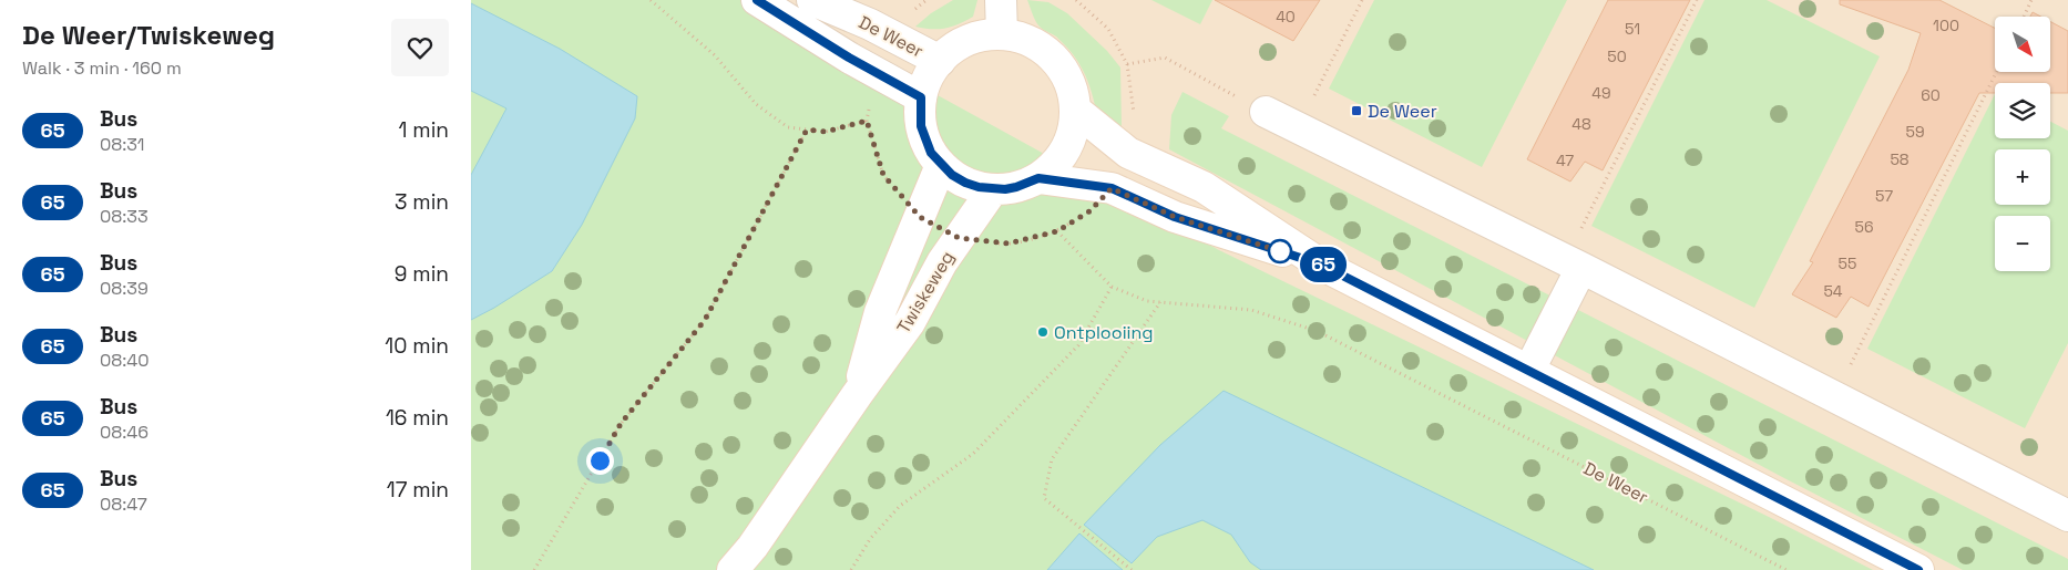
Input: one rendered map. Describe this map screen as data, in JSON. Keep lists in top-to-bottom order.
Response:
{
  "streets": {
    "main road": ["De Weer", "Twiskeweg"]
  },
  "crossings": [
    ["De Weer", "Twiskeweg"]
  ],
  "places": {
    "transit": ["De Weer"],
    "other": ["Ontplooiing"]
  },
  "lines": ["bus line 65"],
  "house_numbers": [
    "40",
    "100",
    "51",
    "50",
    "49",
    "60",
    "48",
    "59",
    "58",
    "47",
    "57",
    "56",
    "55",
    "54"
  ],
  "north": "bottom right",
  "page": {
    "heading": ["De Weer/Twiskeweg", "Walk · 3 min · 160 m"],
    "on_map": "65",
    "map_buttons": ["+", "−"],
    "list": [
      {
        "mark": "65",
        "name": "Bus",
        "note": "08:31",
        "value": "1 min"
      },
      {
        "mark": "65",
        "name": "Bus",
        "note": "08:33",
        "value": "3 min"
      },
      {
        "mark": "65",
        "name": "Bus",
        "note": "08:39",
        "value": "9 min"
      },
      {
        "mark": "65",
        "name": "Bus",
        "note": "08:40",
        "value": "10 min"
      },
      {
        "mark": "65",
        "name": "Bus",
        "note": "08:46",
        "value": "16 min"
      },
      {
        "mark": "65",
        "name": "Bus",
        "note": "08:47",
        "value": "17 min"
      }
    ]
  }
}
